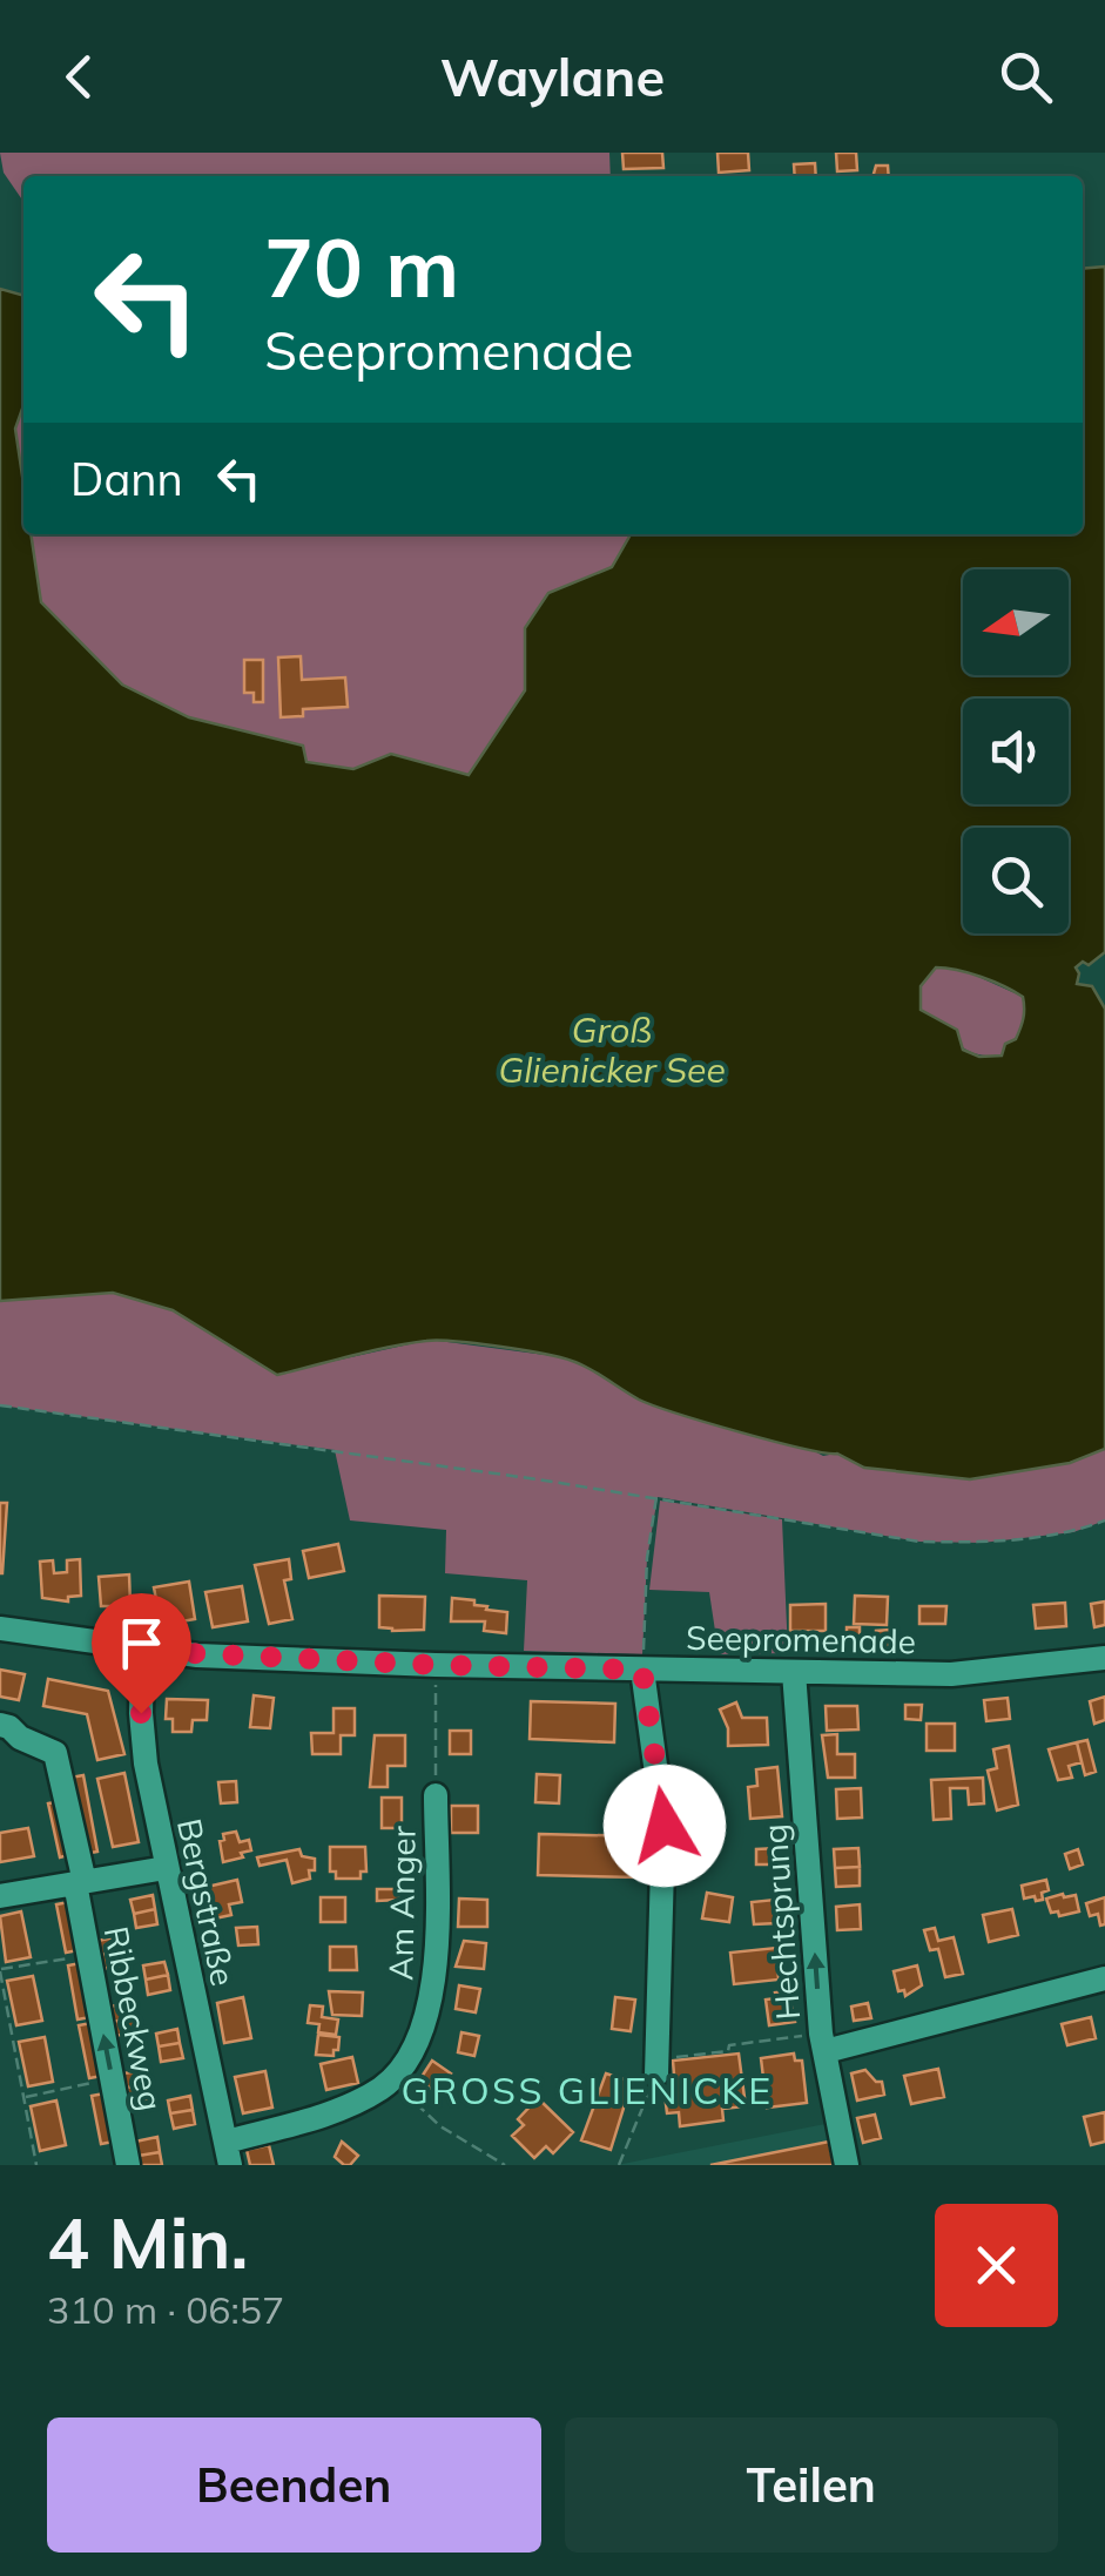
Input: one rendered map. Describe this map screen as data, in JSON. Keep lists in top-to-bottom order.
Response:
{
  "streets": {
    "street": [
      "Seepromenade",
      "Bergstraße",
      "Am Anger",
      "Hechtsprung",
      "Ribbeckweg"
    ]
  },
  "crossings": [
    ["Seepromenade", "Bergstraße"],
    ["Seepromenade", "Hechtsprung"],
    ["Bergstraße", "Am Anger"]
  ],
  "districts": ["GROSS GLIENICKE"],
  "water": ["Groß Glienicker See"],
  "north": "left",
  "page": {
    "header": "Waylane",
    "turn": ["70 m", "Seepromenade"],
    "then": "Dann",
    "heading": ["4 Min.", "310 m · 06:57"],
    "buttons": ["Beenden", "Teilen"]
  }
}
